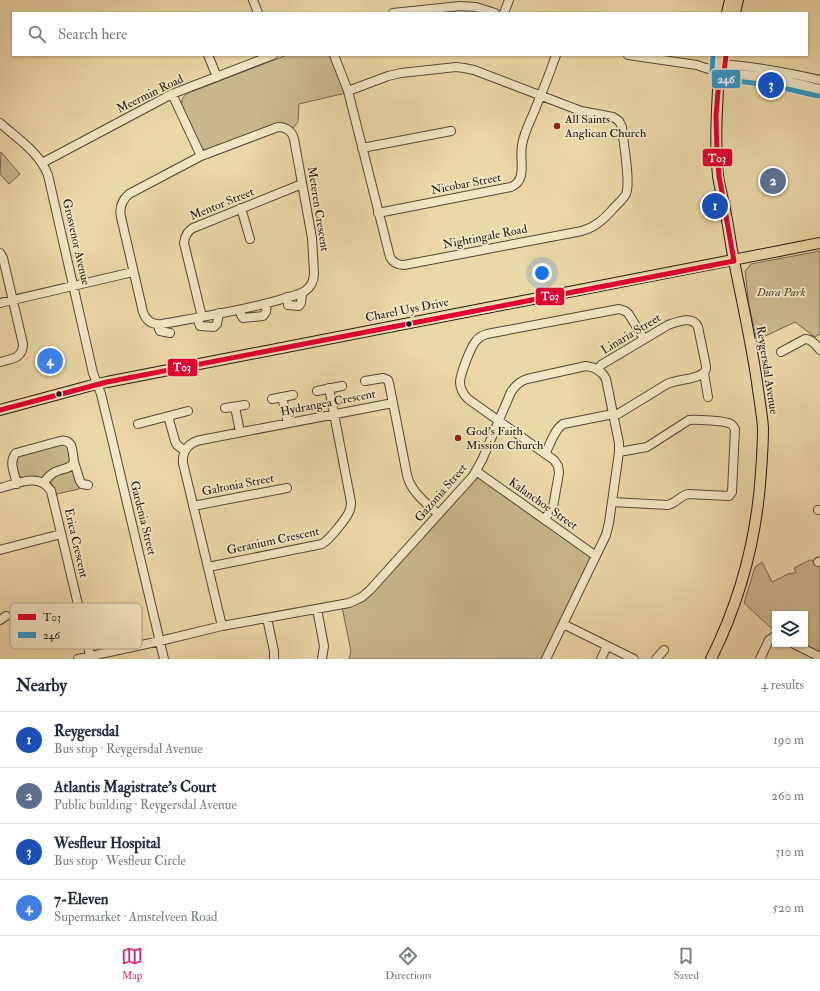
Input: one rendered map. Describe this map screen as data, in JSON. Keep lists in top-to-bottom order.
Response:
{
  "streets": {
    "main road": ["Charel Uys Drive", "Reygersdal Avenue"],
    "street": [
      "Meermin Road",
      "Nicobar Street",
      "Mentor Street",
      "Meteren Crescent",
      "Nightingale Road",
      "Grosvenor Avenue",
      "Linaria Street",
      "Hydrangea Crescent",
      "Galtonia Street",
      "Gazonia Street",
      "Kalanchoe Street",
      "Gardenia Street",
      "Geranium Crescent",
      "Erica Crescent"
    ]
  },
  "crossings": [
    ["Meermin Road", "Grosvenor Avenue"],
    ["Nicobar Street", "Nightingale Road"],
    ["Mentor Street", "Meteren Crescent"],
    ["Grosvenor Avenue", "Charel Uys Drive"],
    ["Grosvenor Avenue", "Gardenia Street"],
    ["Charel Uys Drive", "Reygersdal Avenue"],
    ["Charel Uys Drive", "Gardenia Street"],
    ["Linaria Street", "Gazonia Street"],
    ["Hydrangea Crescent", "Gazonia Street"],
    ["Hydrangea Crescent", "Geranium Crescent"],
    ["Gazonia Street", "Kalanchoe Street"],
    ["Gazonia Street", "Gardenia Street"]
  ],
  "parks": ["Dura Park"],
  "places": ["All Saints Anglican Church", "God's Faith Mission Church"],
  "lines": ["transit line T03", "transit line 246"],
  "legend": ["T03", "246"],
  "page": {
    "search": "Search here",
    "pins": [
      "3",
      "2",
      "1",
      "4"
    ],
    "heading": ["Nearby", "4 results"],
    "list": [
      {
        "mark": "1",
        "name": "Reygersdal",
        "note": "Bus stop · Reygersdal Avenue",
        "value": "190 m"
      },
      {
        "mark": "2",
        "name": "Atlantis Magistrate's Court",
        "note": "Public building · Reygersdal Avenue",
        "value": "260 m"
      },
      {
        "mark": "3",
        "name": "Wesfleur Hospital",
        "note": "Bus stop · Wesfleur Circle",
        "value": "310 m"
      },
      {
        "mark": "4",
        "name": "7-Eleven",
        "note": "Supermarket · Amstelveen Road",
        "value": "520 m"
      }
    ],
    "nav": ["Map", "Directions", "Saved"]
  }
}
